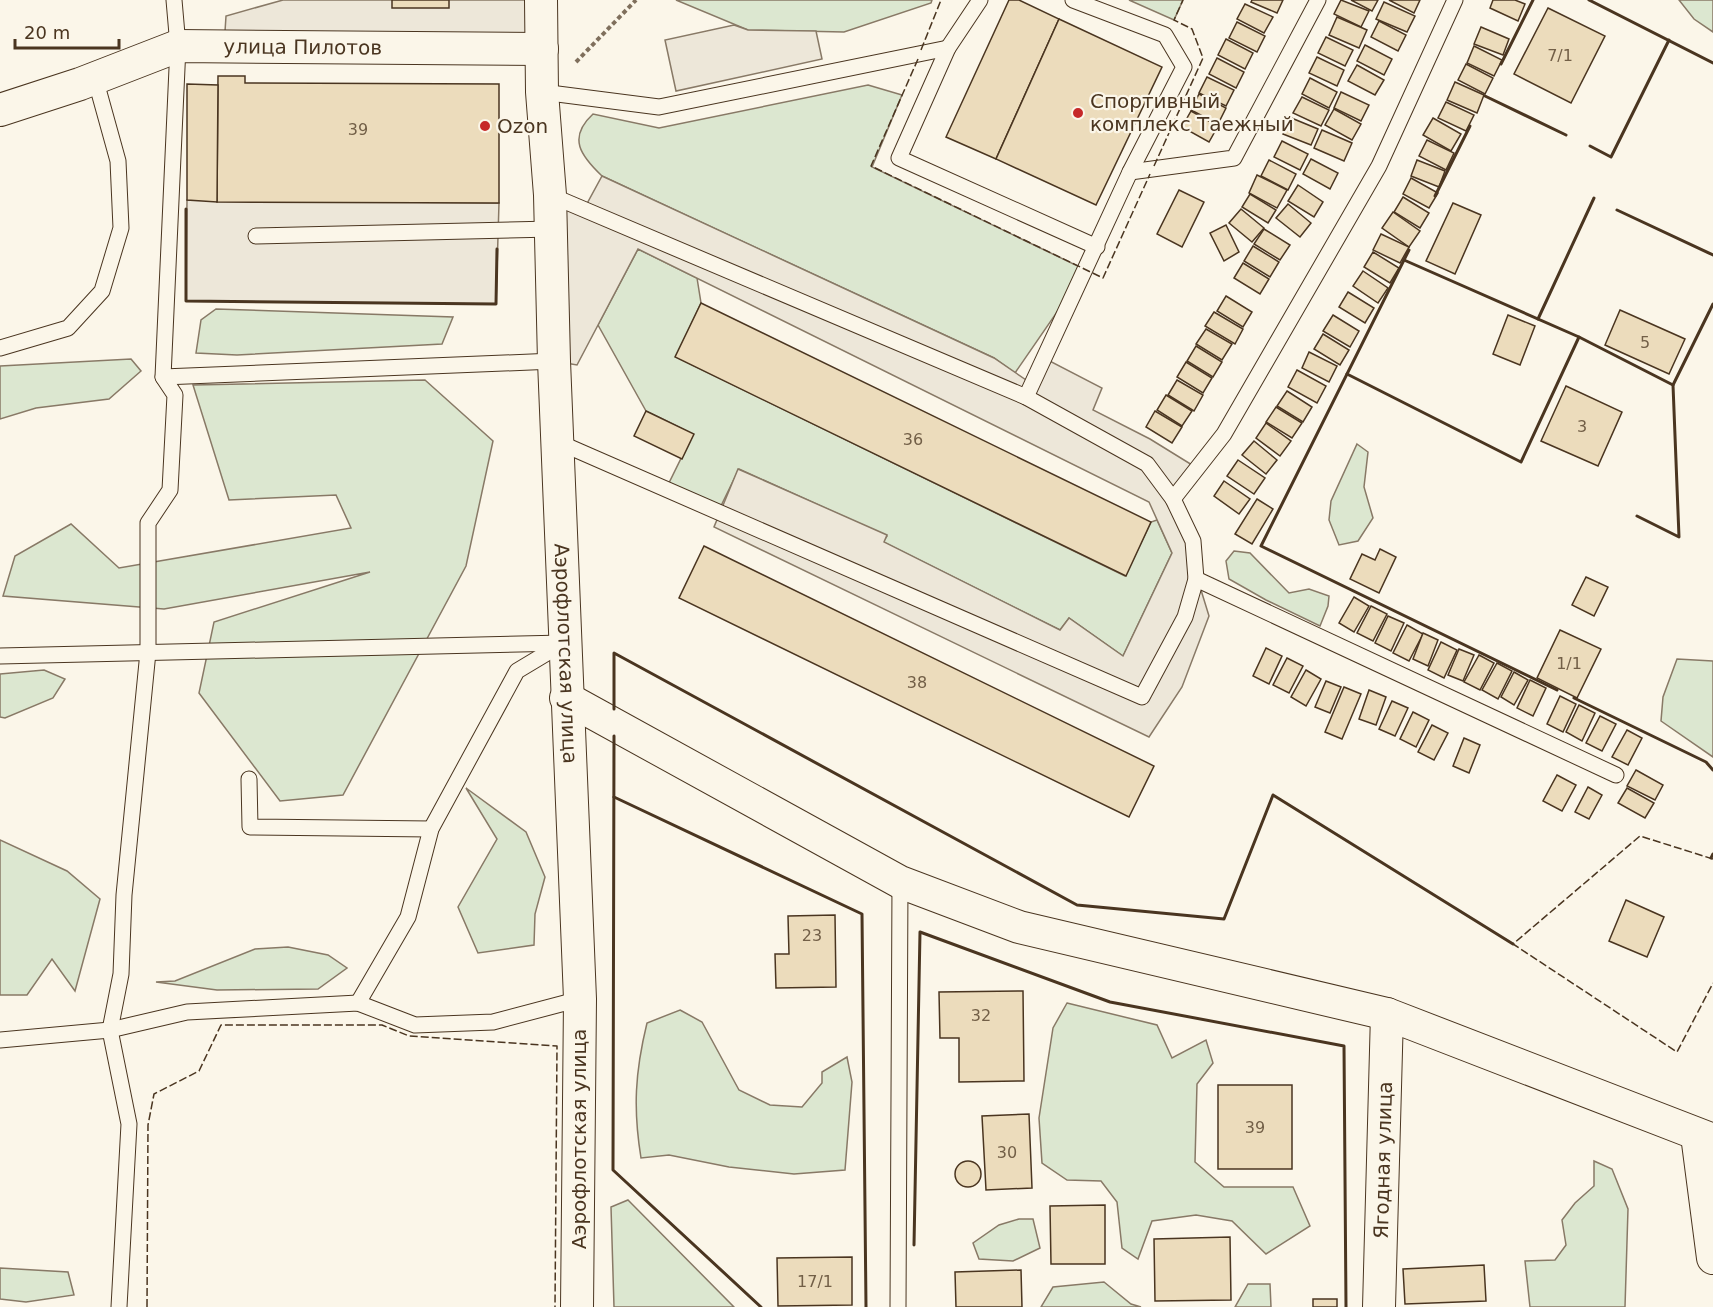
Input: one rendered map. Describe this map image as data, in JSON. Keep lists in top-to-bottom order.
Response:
{
  "streets": {
    "street": ["улица Пилотов", "Аэрофлотская улица", "Ягодная улица"]
  },
  "crossings": [
    ["улица Пилотов", "Аэрофлотская улица"]
  ],
  "places": ["Спортивный комплекс Таежный", "Ozon"],
  "house_numbers": [
    "7/1",
    "39",
    "5",
    "3",
    "36",
    "1/1",
    "38",
    "23",
    "32",
    "39",
    "30",
    "17/1"
  ],
  "scale_bar": "20 m"
}
